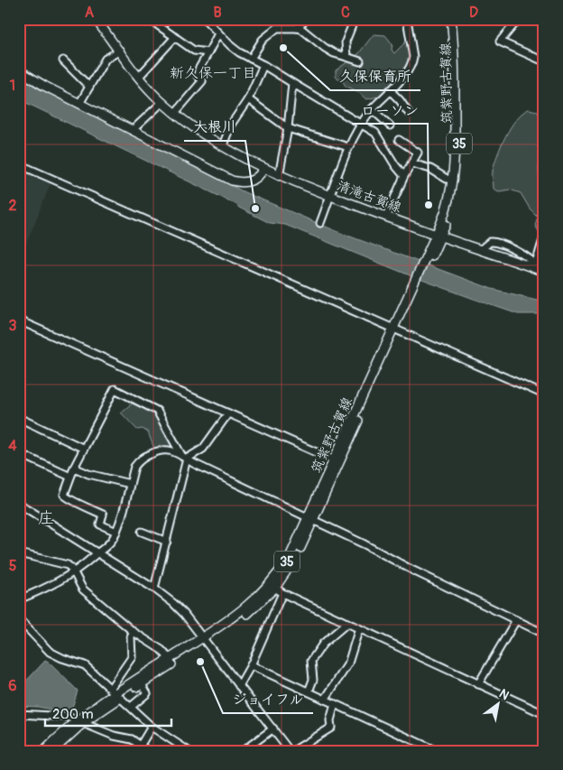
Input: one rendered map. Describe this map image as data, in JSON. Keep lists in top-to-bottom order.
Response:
{
  "streets": {
    "main road": ["筑紫野古賀線", "35", "清滝古賀線"]
  },
  "crossings": [
    ["筑紫野古賀線", "清滝古賀線"]
  ],
  "districts": ["新久保一丁目", "庄"],
  "places": [
    "久保保育所",
    "ローソン",
    "大根川",
    "ジョイフル"
  ],
  "scale_bar": "200 m",
  "north": "top right",
  "grid": {
    "columns": [
      "A",
      "B",
      "C",
      "D"
    ],
    "rows": [
      "1",
      "2",
      "3",
      "4",
      "5",
      "6"
    ]
  }
}
